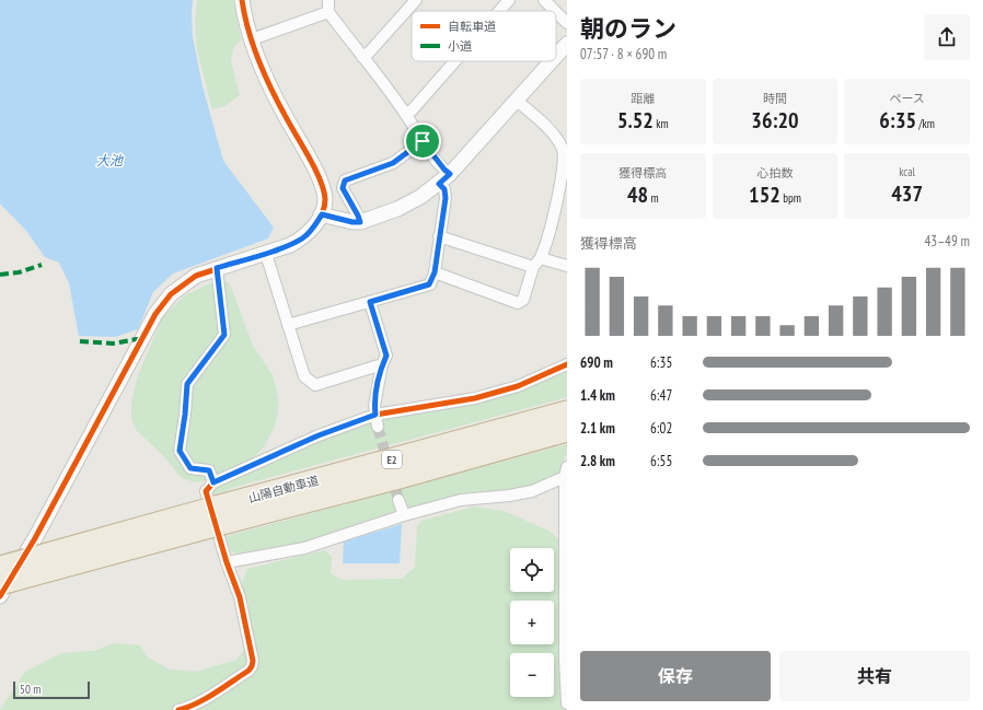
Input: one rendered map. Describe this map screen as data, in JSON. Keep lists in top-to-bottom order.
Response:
{
  "streets": {
    "highway": ["E2", "山陽自動車道"]
  },
  "water": ["大池"],
  "legend": ["自転車道", "小道"],
  "scale_bar": "50 m",
  "page": {
    "heading": ["朝のラン", "07:57 · 8 × 690 m"],
    "stats": [
      ["距離", "5.52 km"],
      ["時間", "36:20"],
      ["ペース", "6:35 /km"],
      ["獲得標高", "48 m"],
      ["心拍数", "152 bpm"],
      ["kcal", "437"]
    ],
    "chart": ["獲得標高", "43–49 m"],
    "list": [
      {
        "name": "690 m",
        "note": "6:35"
      },
      {
        "name": "1.4 km",
        "note": "6:47"
      },
      {
        "name": "2.1 km",
        "note": "6:02"
      },
      {
        "name": "2.8 km",
        "note": "6:55"
      }
    ],
    "map_buttons": ["+", "−"],
    "buttons": ["保存", "共有"],
    "scale": "50 m"
  }
}
